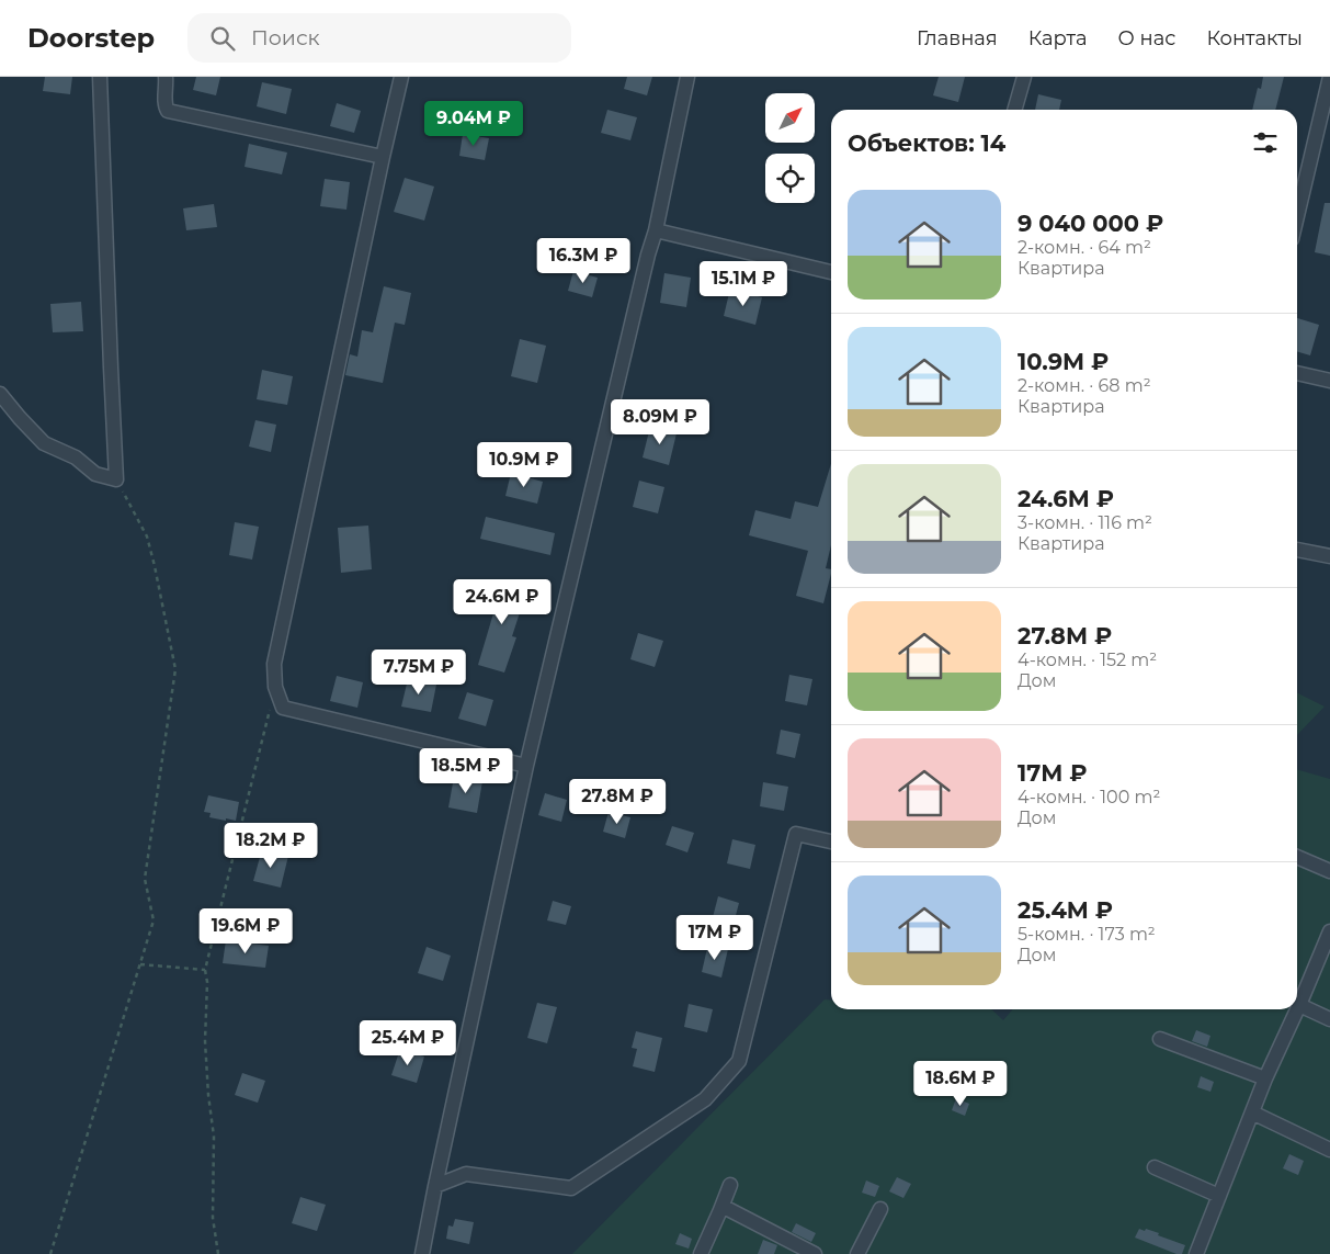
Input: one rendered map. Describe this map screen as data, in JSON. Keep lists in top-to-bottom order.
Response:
{
  "north": "top right",
  "page": {
    "header": "Doorstep",
    "search": "Поиск",
    "nav": [
      "Главная",
      "Карта",
      "О нас",
      "Контакты"
    ],
    "price": [
      "9.04M ₽",
      "16.3M ₽",
      "15.1M ₽",
      "8.09M ₽",
      "10.9M ₽",
      "24.6M ₽",
      "7.75M ₽",
      "18.5M ₽",
      "27.8M ₽",
      "18.2M ₽",
      "19.6M ₽",
      "17M ₽",
      "25.4M ₽",
      "18.6M ₽"
    ],
    "heading": "Объектов: 14",
    "list": [
      {
        "name": "9 040 000 ₽",
        "note": "2-комн. · 64 m² · Квартира"
      },
      {
        "name": "10.9M ₽",
        "note": "2-комн. · 68 m² · Квартира"
      },
      {
        "name": "24.6M ₽",
        "note": "3-комн. · 116 m² · Квартира"
      },
      {
        "name": "27.8M ₽",
        "note": "4-комн. · 152 m² · Дом"
      },
      {
        "name": "17M ₽",
        "note": "4-комн. · 100 m² · Дом"
      },
      {
        "name": "25.4M ₽",
        "note": "5-комн. · 173 m² · Дом"
      }
    ]
  }
}
